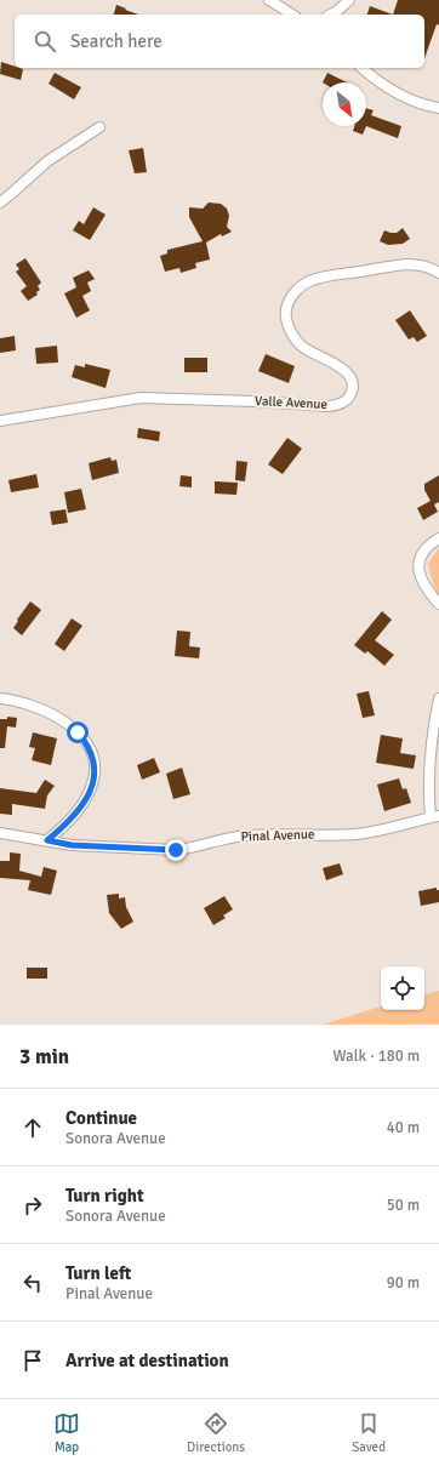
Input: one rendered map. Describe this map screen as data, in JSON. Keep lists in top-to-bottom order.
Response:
{
  "streets": {
    "street": ["Valle Avenue", "Pinal Avenue"]
  },
  "north": "bottom right",
  "page": {
    "search": "Search here",
    "heading": ["3 min", "Walk · 180 m"],
    "list": [
      ["Continue", "Sonora Avenue", "40 m"],
      ["Turn right", "Sonora Avenue", "50 m"],
      ["Turn left", "Pinal Avenue", "90 m"],
      "Arrive at destination"
    ],
    "nav": ["Map", "Directions", "Saved"]
  }
}
